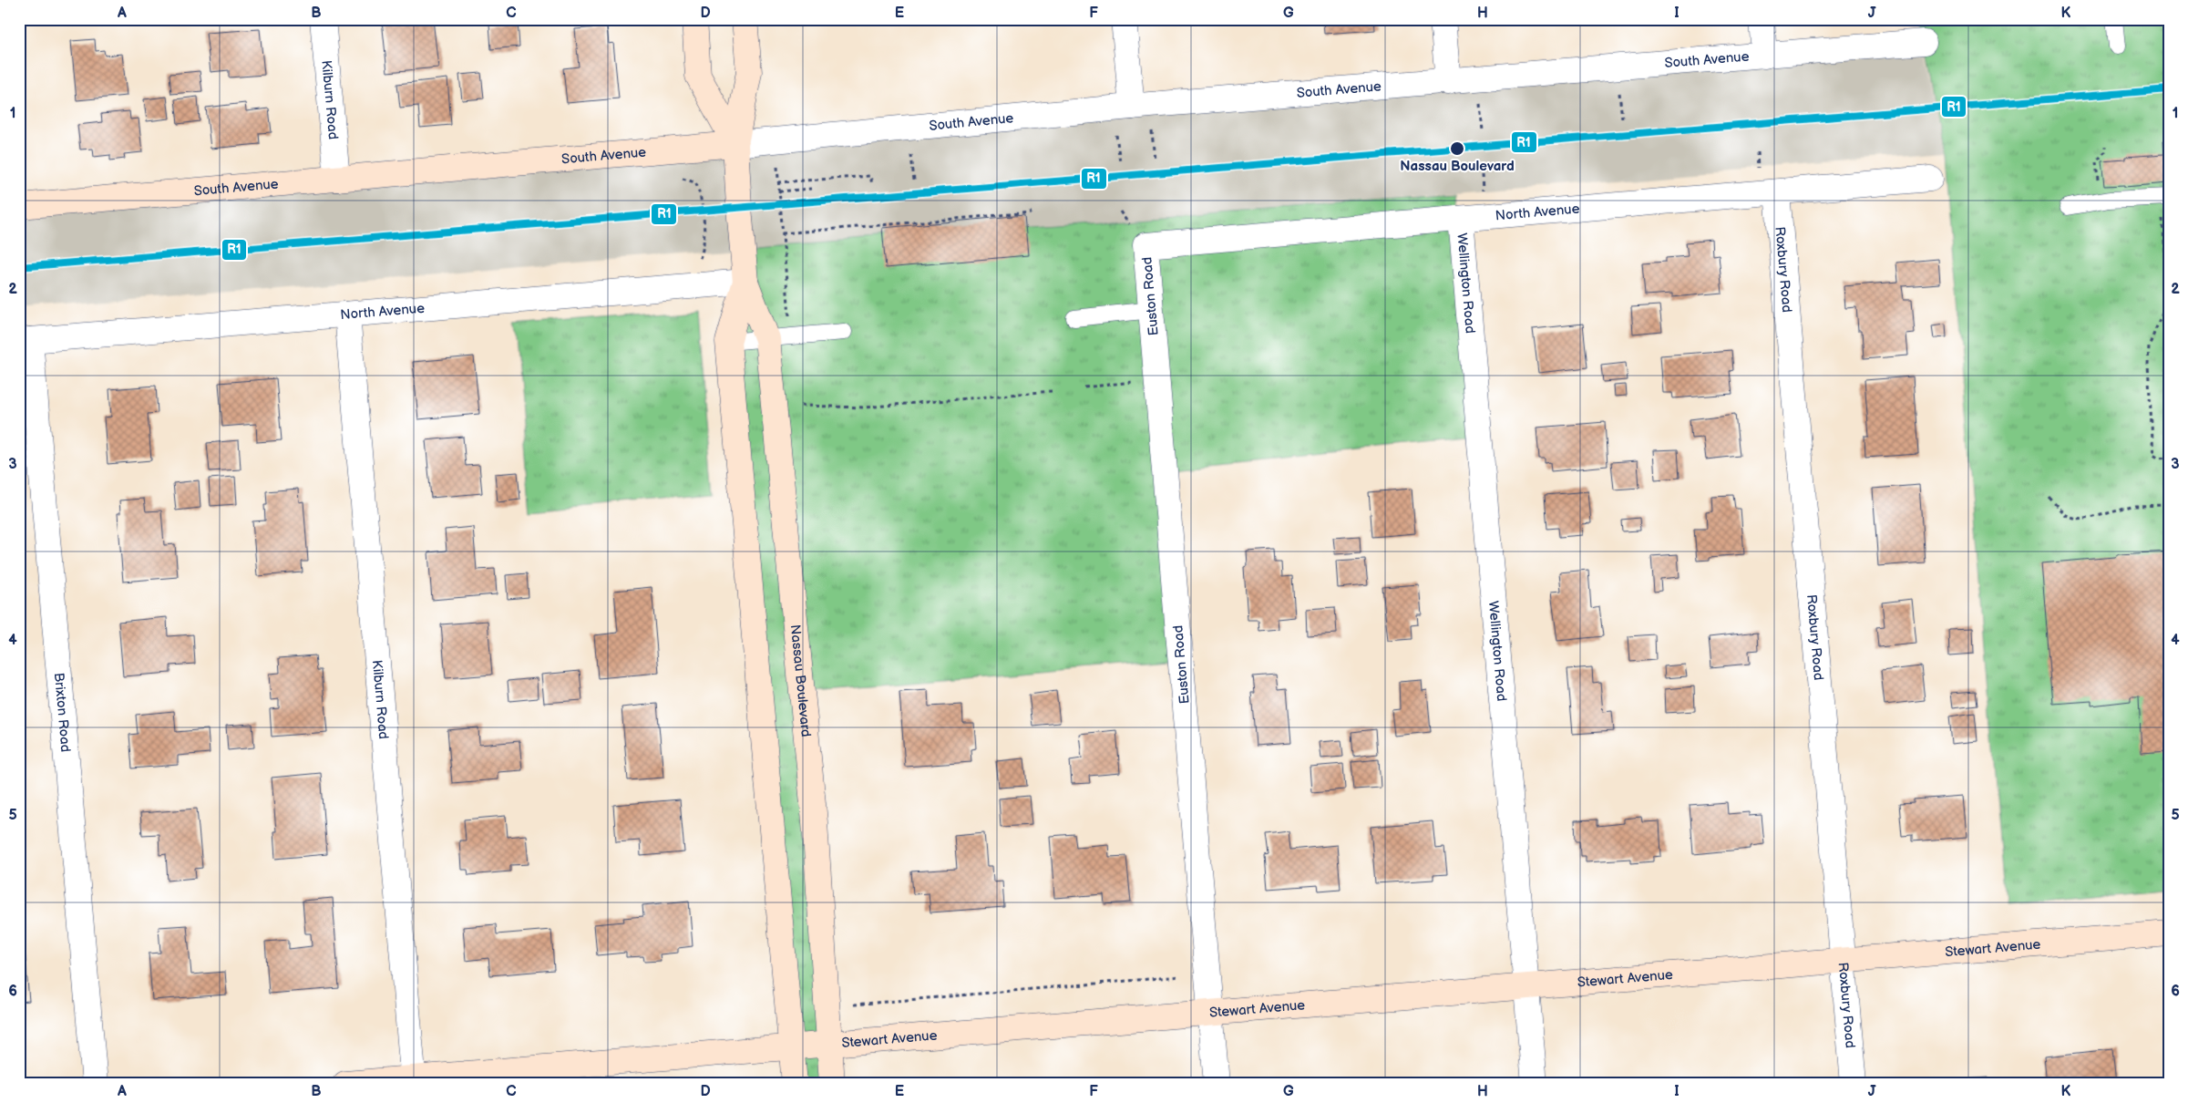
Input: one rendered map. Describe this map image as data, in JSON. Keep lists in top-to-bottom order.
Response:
{
  "streets": {
    "main road": ["South Avenue", "Nassau Boulevard", "Stewart Avenue"],
    "street": [
      "Kilburn Road",
      "North Avenue",
      "Roxbury Road",
      "Wellington Road",
      "Euston Road",
      "Brixton Road"
    ]
  },
  "crossings": [
    ["South Avenue", "Kilburn Road"],
    ["South Avenue", "Nassau Boulevard"],
    ["Kilburn Road", "North Avenue"],
    ["Kilburn Road", "Stewart Avenue"],
    ["North Avenue", "Roxbury Road"],
    ["North Avenue", "Wellington Road"],
    ["North Avenue", "Euston Road"],
    ["North Avenue", "Nassau Boulevard"],
    ["North Avenue", "Brixton Road"],
    ["Roxbury Road", "Stewart Avenue"],
    ["Wellington Road", "Stewart Avenue"],
    ["Euston Road", "Stewart Avenue"],
    ["Nassau Boulevard", "Stewart Avenue"]
  ],
  "places": ["Nassau Boulevard"],
  "lines": ["transit line R1"],
  "grid": {
    "columns": [
      "A",
      "B",
      "C",
      "D",
      "E",
      "F",
      "G",
      "H",
      "I",
      "J",
      "K"
    ],
    "rows": [
      "1",
      "2",
      "3",
      "4",
      "5",
      "6"
    ]
  }
}
